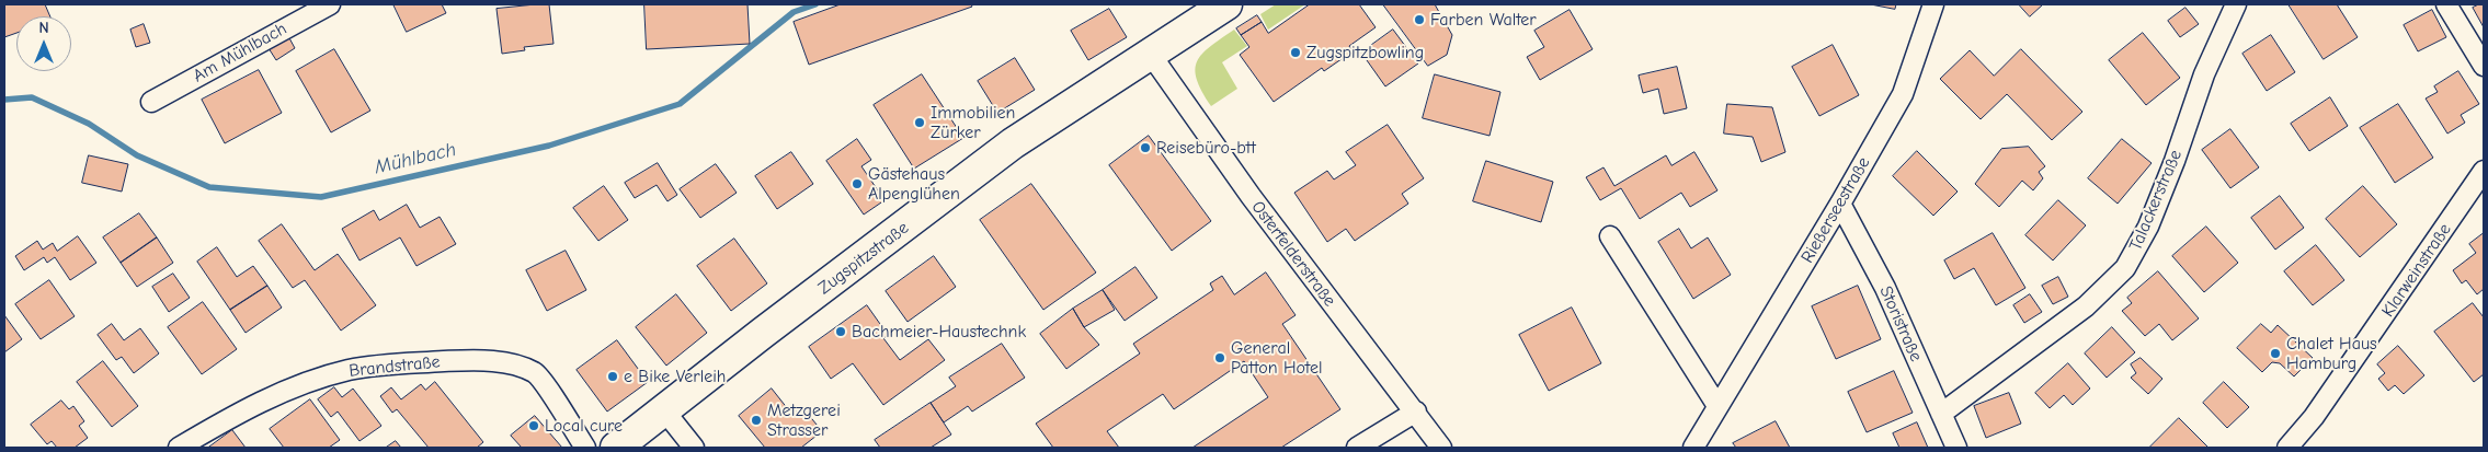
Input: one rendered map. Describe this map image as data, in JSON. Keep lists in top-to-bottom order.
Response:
{
  "streets": {
    "main road": ["Zugspitzstraße"],
    "street": [
      "Am Mühlbach",
      "Talackerstraße",
      "Rießerseestraße",
      "Osterfelderstraße",
      "Klarweinstraße",
      "Storistraße",
      "Brandstraße"
    ]
  },
  "crossings": [
    ["Talackerstraße", "Storistraße"],
    ["Rießerseestraße", "Storistraße"],
    ["Osterfelderstraße", "Zugspitzstraße"]
  ],
  "water": ["Mühlbach"],
  "places": [
    "Farben Walter",
    "Zugspitzbowling",
    "Immobilien Zürker",
    "Reisebüro-btt",
    "Gästehaus Alpenglühen",
    "Bachmeier-Haustechnk",
    "Chalet Haus Hamburg",
    "General Patton Hotel",
    "e Bike Verleih",
    "Metzgerei Strasser",
    "Local cure"
  ],
  "north": "top"
}
